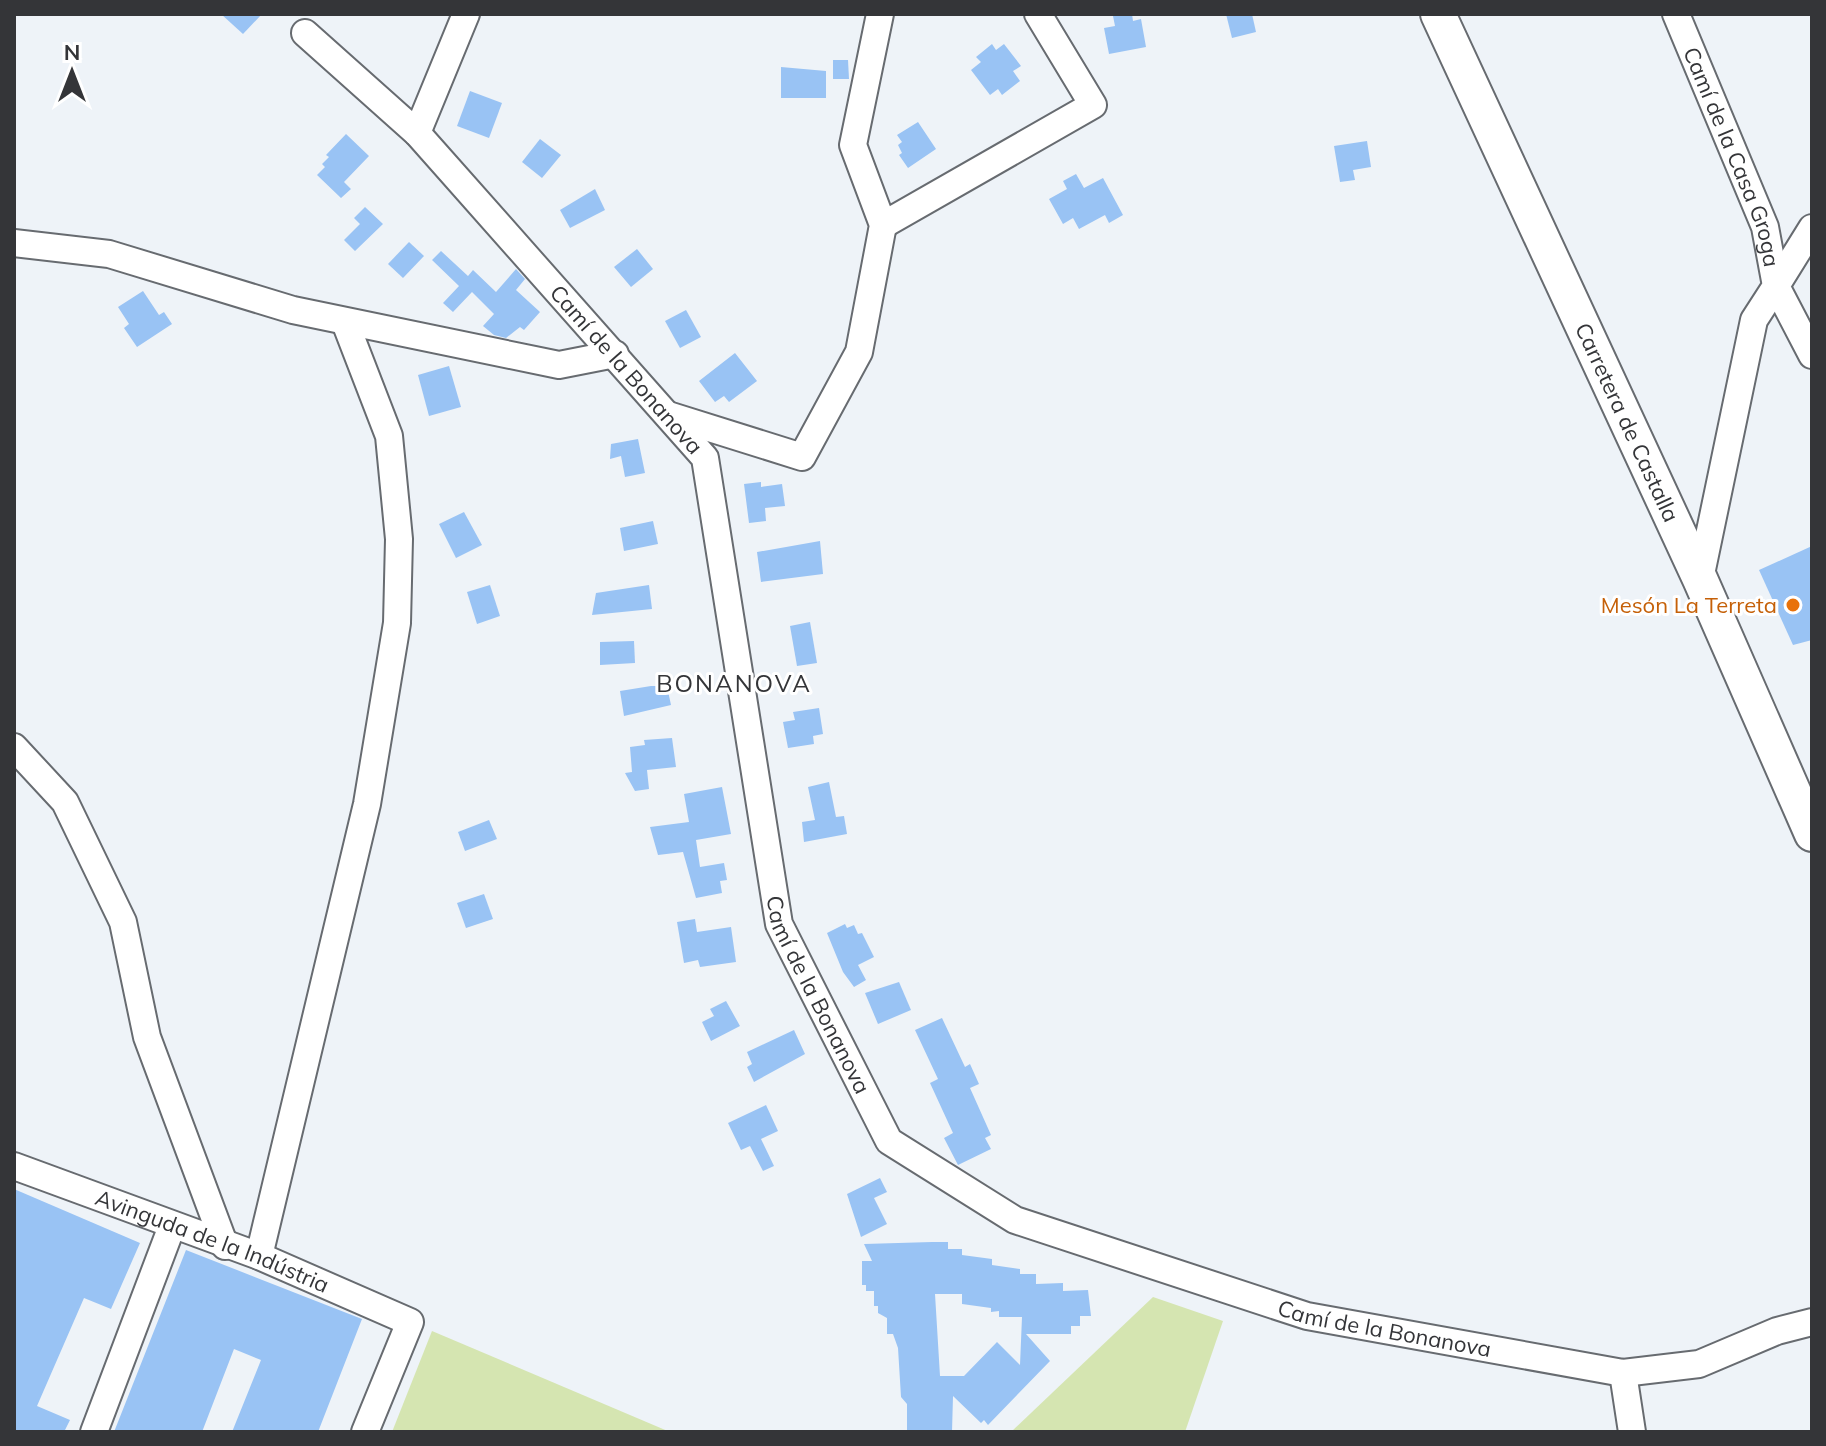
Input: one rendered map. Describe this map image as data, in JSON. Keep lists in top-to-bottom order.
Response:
{
  "streets": {
    "main road": ["Carretera de Castalla"],
    "street": ["Camí de la Casa Groga", "Camí de la Bonanova", "Avinguda de la Indústria"]
  },
  "crossings": [
    ["Camí de la Casa Groga", "Carretera de Castalla"]
  ],
  "districts": ["BONANOVA"],
  "places": ["Mesón La Terreta"],
  "north": "top"
}
